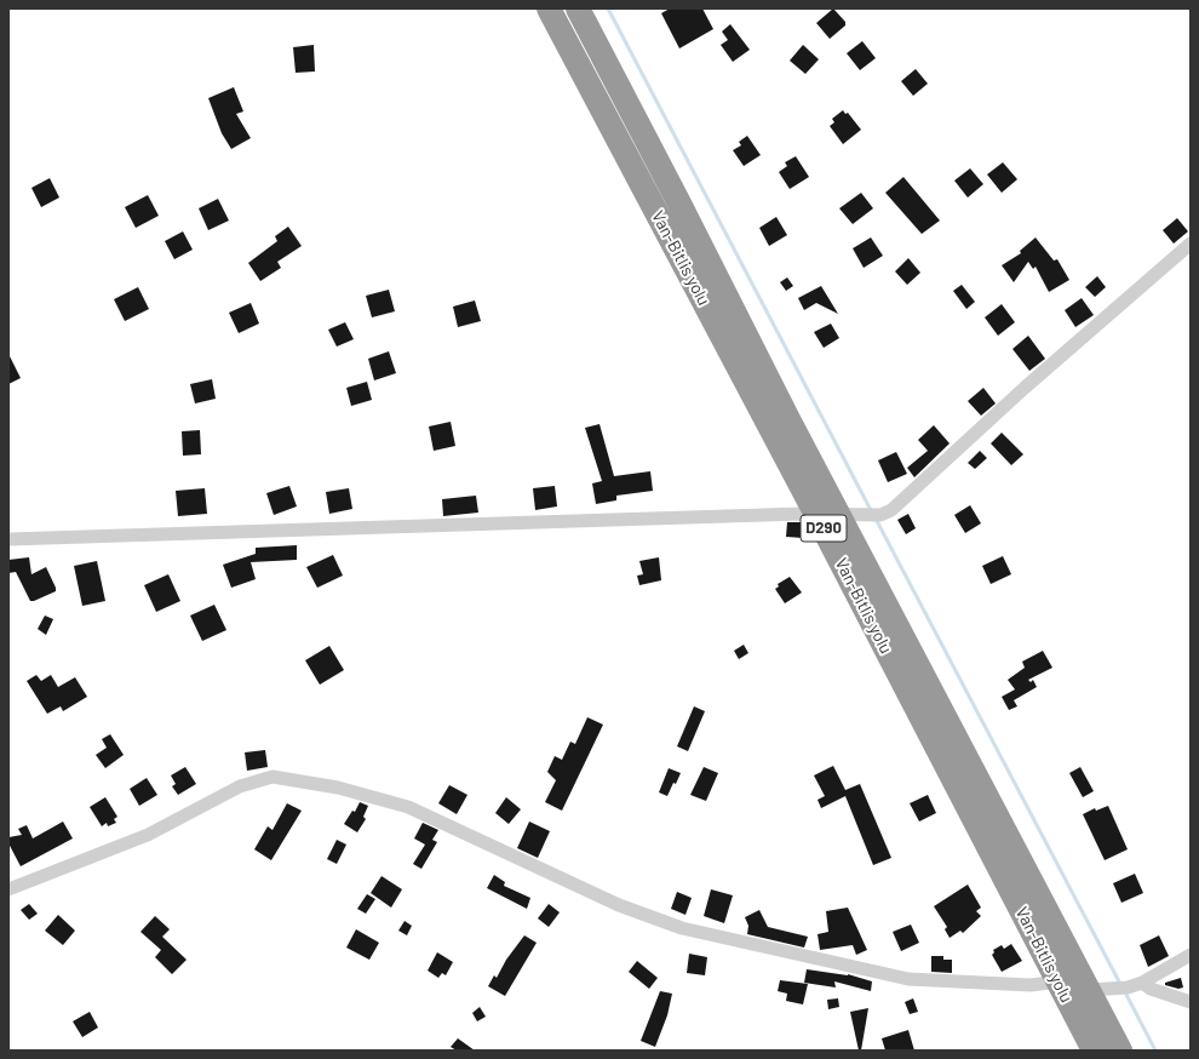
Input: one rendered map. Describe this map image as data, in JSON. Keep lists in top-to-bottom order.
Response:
{
  "streets": {
    "highway": ["Van-Bitlis yolu", "D290"]
  }
}
